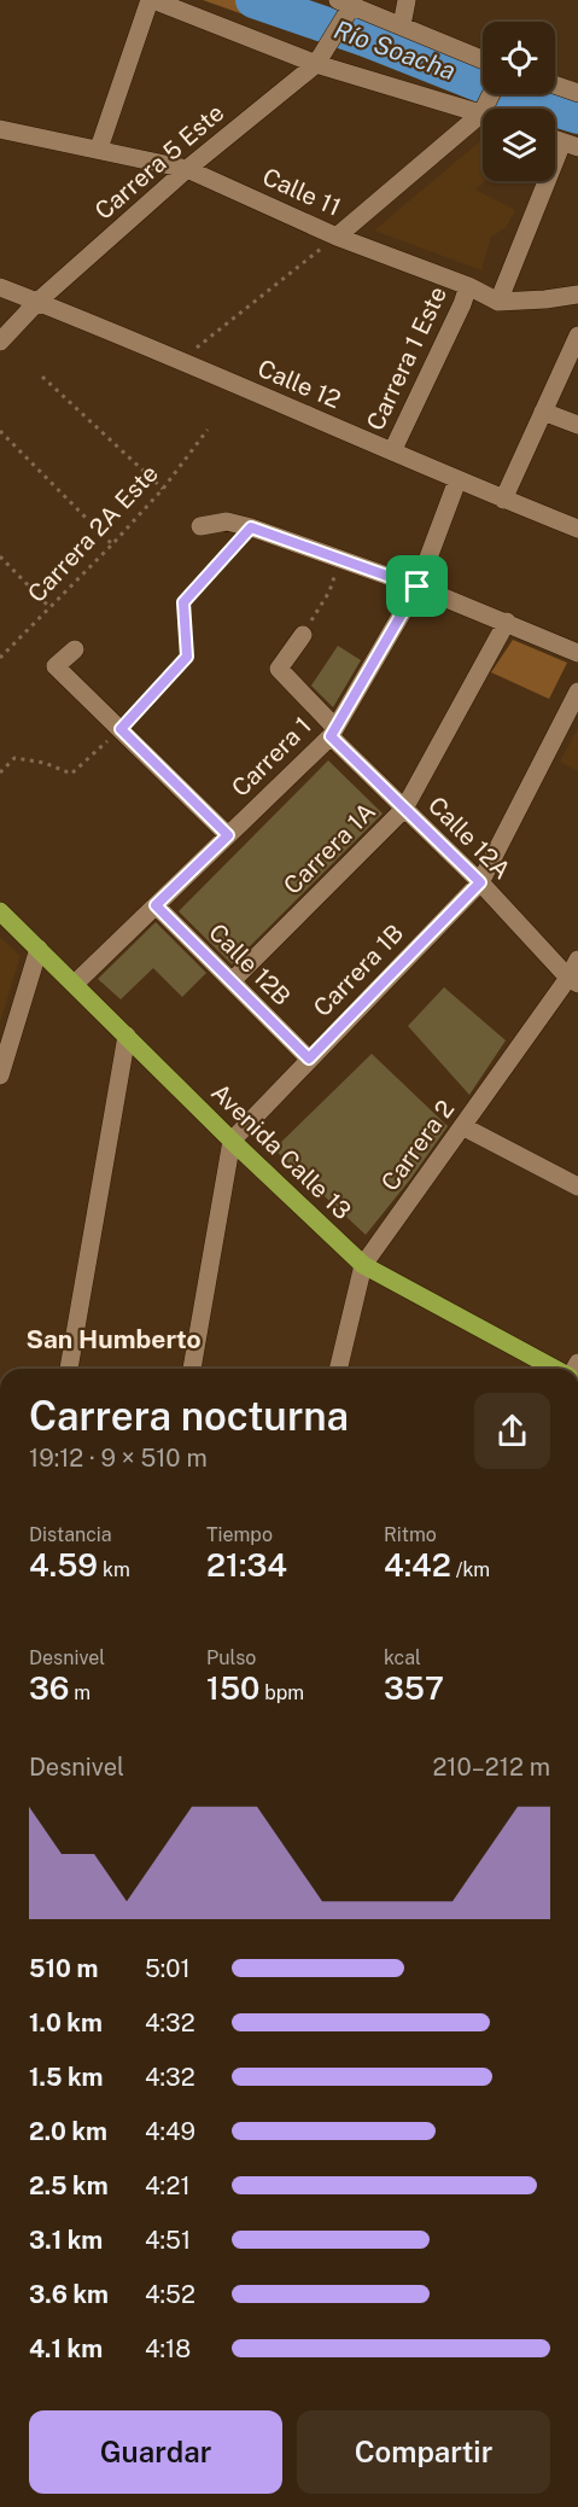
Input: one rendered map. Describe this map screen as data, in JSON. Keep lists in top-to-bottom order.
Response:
{
  "streets": {
    "main road": ["Avenida Calle 13"],
    "street": [
      "Carrera 5 Este",
      "Calle 11",
      "Carrera 1 Este",
      "Calle 12",
      "Carrera 1",
      "Calle 12A",
      "Carrera 1A",
      "Calle 12B",
      "Carrera 1B",
      "Carrera 2"
    ],
    "path": ["Carrera 2A Este"]
  },
  "crossings": [
    ["Carrera 5 Este", "Calle 11"],
    ["Carrera 5 Este", "Calle 12"],
    ["Calle 11", "Carrera 1 Este"],
    ["Carrera 1 Este", "Calle 12"],
    ["Calle 12", "Carrera 1"],
    ["Carrera 1", "Calle 12A"],
    ["Carrera 1", "Calle 12B"],
    ["Carrera 1", "Avenida Calle 13"],
    ["Calle 12A", "Carrera 1A"],
    ["Calle 12A", "Carrera 1B"],
    ["Calle 12A", "Carrera 2"],
    ["Carrera 1A", "Calle 12B"],
    ["Calle 12B", "Carrera 1B"],
    ["Carrera 1B", "Avenida Calle 13"],
    ["Carrera 2", "Avenida Calle 13"]
  ],
  "districts": ["San Humberto"],
  "water": ["Río Soacha"],
  "page": {
    "heading": ["Carrera nocturna", "19:12 · 9 × 510 m"],
    "stats": [
      ["Distancia", "4.59 km"],
      ["Tiempo", "21:34"],
      ["Ritmo", "4:42 /km"],
      ["Desnivel", "36 m"],
      ["Pulso", "150 bpm"],
      ["kcal", "357"]
    ],
    "chart": ["Desnivel", "210–212 m"],
    "list": [
      {
        "name": "510 m",
        "note": "5:01"
      },
      {
        "name": "1.0 km",
        "note": "4:32"
      },
      {
        "name": "1.5 km",
        "note": "4:32"
      },
      {
        "name": "2.0 km",
        "note": "4:49"
      },
      {
        "name": "2.5 km",
        "note": "4:21"
      },
      {
        "name": "3.1 km",
        "note": "4:51"
      },
      {
        "name": "3.6 km",
        "note": "4:52"
      },
      {
        "name": "4.1 km",
        "note": "4:18"
      }
    ],
    "buttons": ["Guardar", "Compartir"]
  }
}
